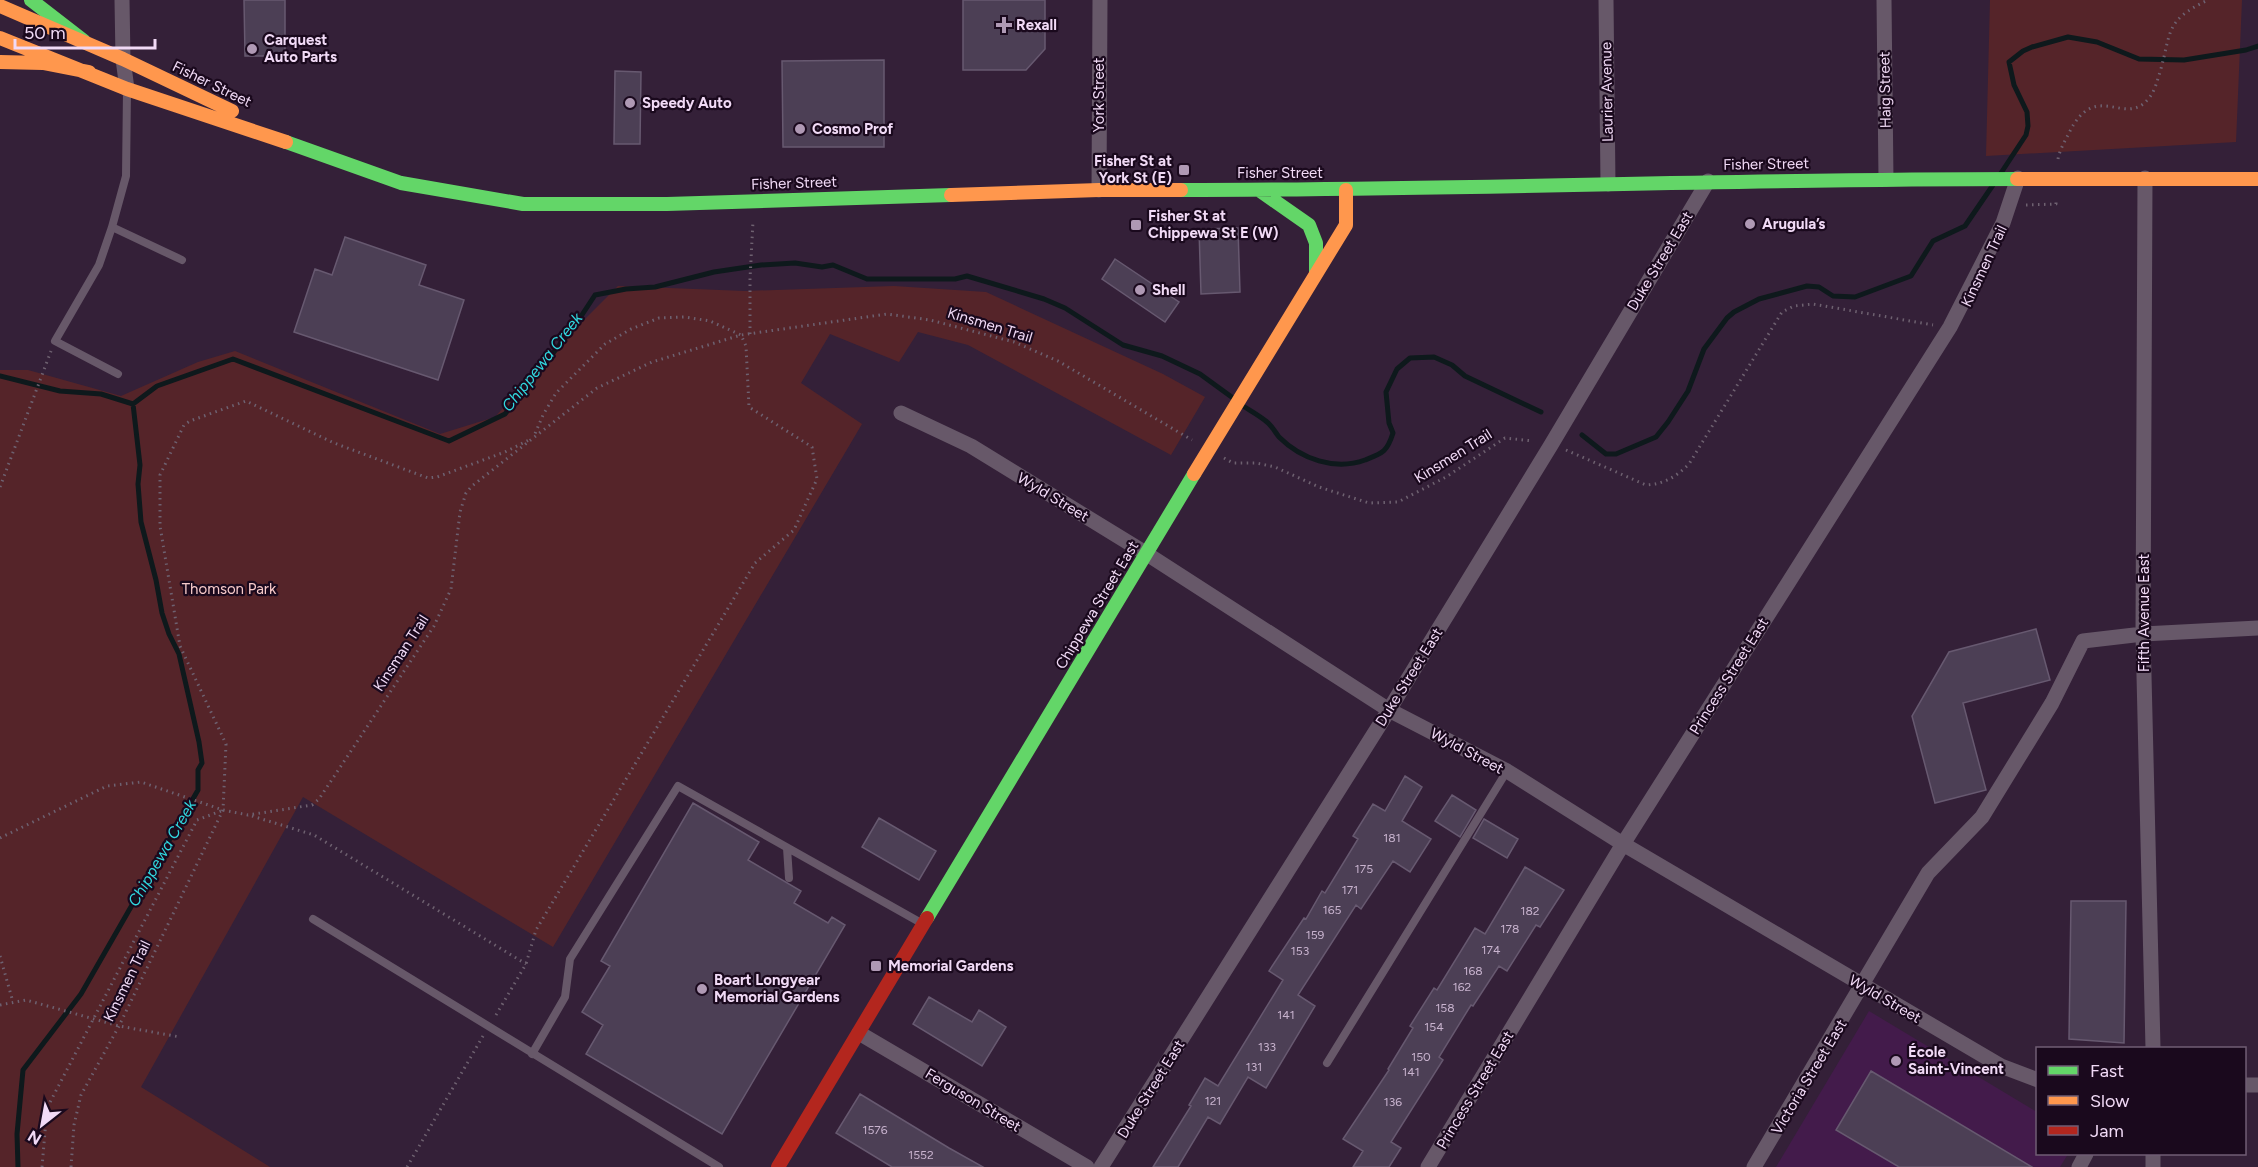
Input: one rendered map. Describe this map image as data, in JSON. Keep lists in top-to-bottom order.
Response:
{
  "streets": {
    "main road": ["Fisher Street", "Chippewa Street East"],
    "street": [
      "Haig Street",
      "Laurier Avenue",
      "York Street",
      "Duke Street East",
      "Wyld Street",
      "Fifth Avenue East",
      "Princess Street East",
      "Victoria Street East",
      "Ferguson Street"
    ],
    "path": ["Kinsmen Trail", "Kinsman Trail"]
  },
  "crossings": [
    ["Fisher Street", "Haig Street"],
    ["Fisher Street", "Laurier Avenue"],
    ["Fisher Street", "York Street"],
    ["Fisher Street", "Duke Street East"],
    ["Fisher Street", "Chippewa Street East"],
    ["Fisher Street", "Fifth Avenue East"],
    ["Fisher Street", "Princess Street East"],
    ["Duke Street East", "Kinsmen Trail"],
    ["Duke Street East", "Wyld Street"],
    ["Kinsmen Trail", "Chippewa Street East"],
    ["Kinsmen Trail", "Kinsman Trail"],
    ["Kinsmen Trail", "Princess Street East"],
    ["Wyld Street", "Chippewa Street East"],
    ["Wyld Street", "Princess Street East"],
    ["Wyld Street", "Victoria Street East"],
    ["Chippewa Street East", "Ferguson Street"],
    ["Fifth Avenue East", "Victoria Street East"]
  ],
  "water": ["Chippewa Creek"],
  "parks": ["Thomson Park"],
  "places": {
    "health": ["Rexall"],
    "other": [
      "Carquest Auto Parts",
      "Speedy Auto",
      "Cosmo Prof",
      "Arugula’s",
      "Shell",
      "Boart Longyear Memorial Gardens",
      "École Saint-Vincent"
    ],
    "transit": ["Fisher St at York St (E)", "Fisher St at Chippewa St E (W)", "Memorial Gardens"]
  },
  "house_numbers": [
    "181",
    "175",
    "171",
    "165",
    "182",
    "178",
    "159",
    "174",
    "153",
    "168",
    "162",
    "158",
    "141",
    "154",
    "133",
    "150",
    "131",
    "141",
    "121",
    "136",
    "1576",
    "1552"
  ],
  "legend": ["Fast", "Slow", "Jam"],
  "scale_bar": "50 m",
  "north": "bottom left"
}
